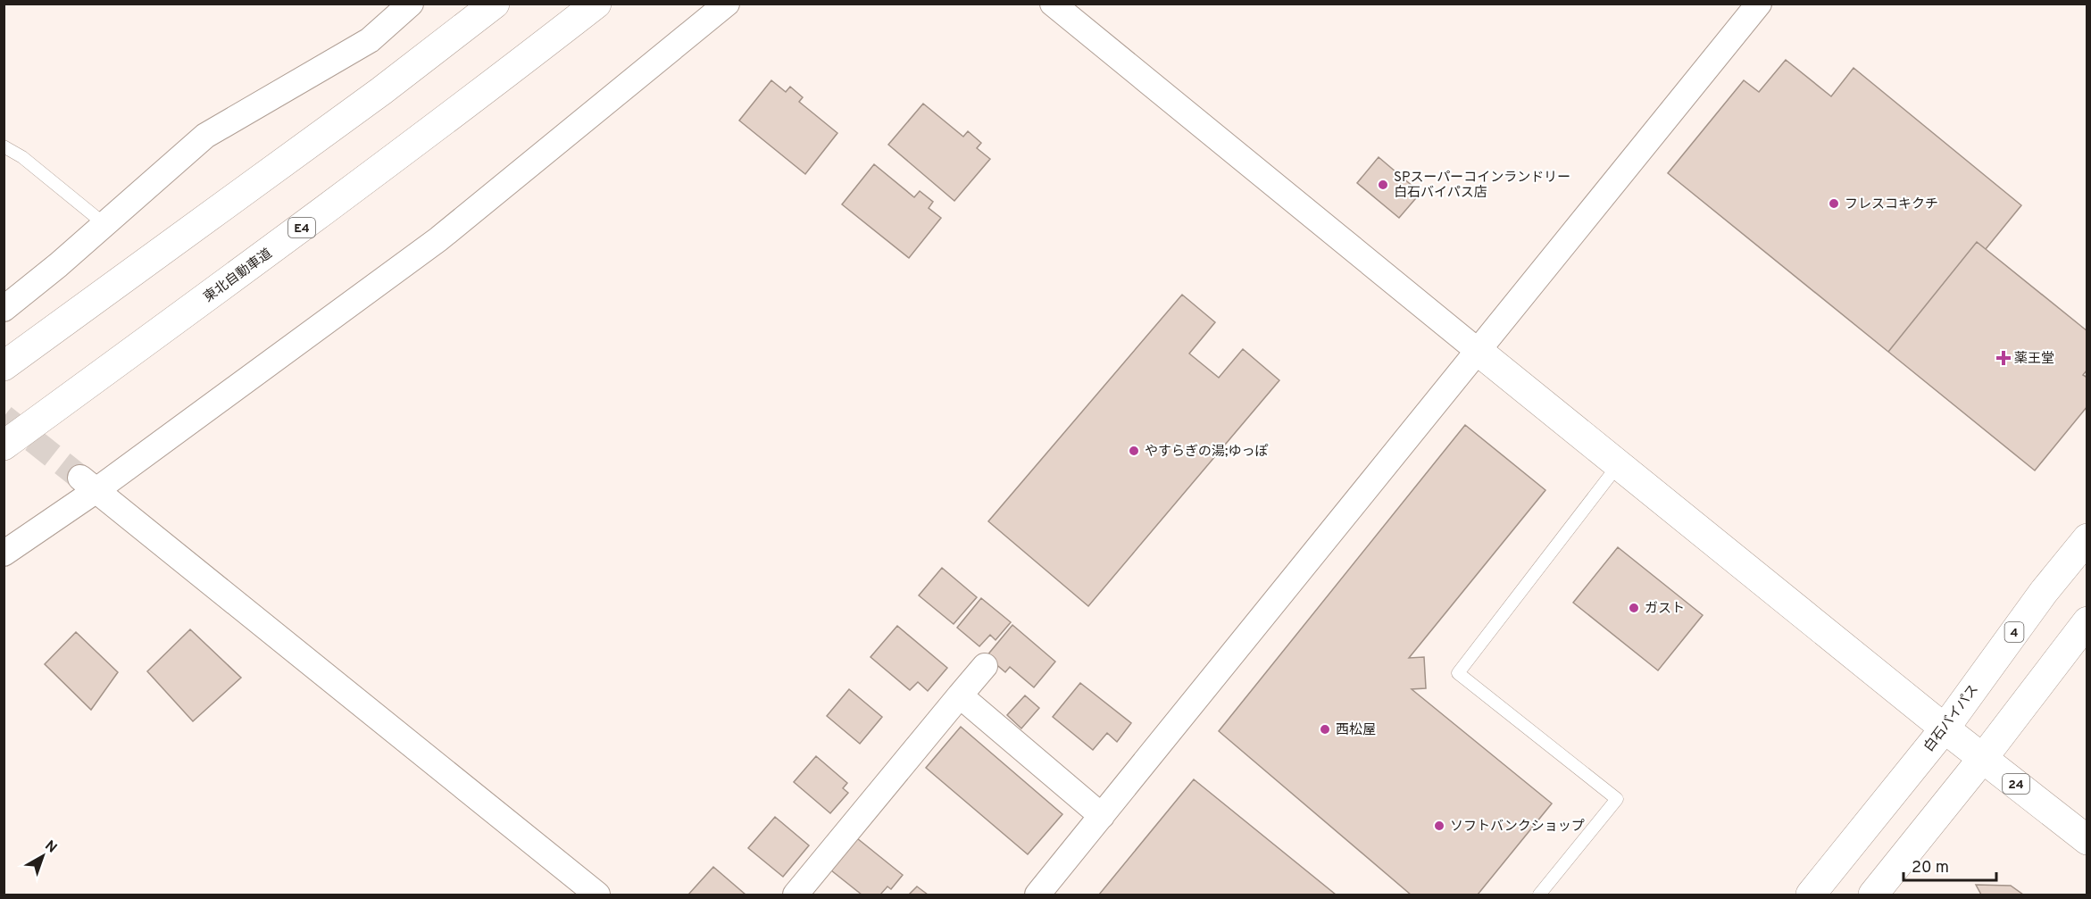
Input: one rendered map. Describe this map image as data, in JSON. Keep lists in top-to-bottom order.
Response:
{
  "streets": {
    "main road": [
      "E4",
      "東北自動車道",
      "4",
      "白石バイパス",
      "24"
    ]
  },
  "crossings": [
    ["白石バイパス", "24"]
  ],
  "places": {
    "other": [
      "SPスーパーコインランドリー 白石バイパス店",
      "フレスコキクチ",
      "やすらぎの湯;ゆっぽ",
      "ガスト",
      "西松屋",
      "ソフトバンクショップ"
    ],
    "health": ["薬王堂"]
  },
  "scale_bar": "20 m",
  "north": "top right"
}
